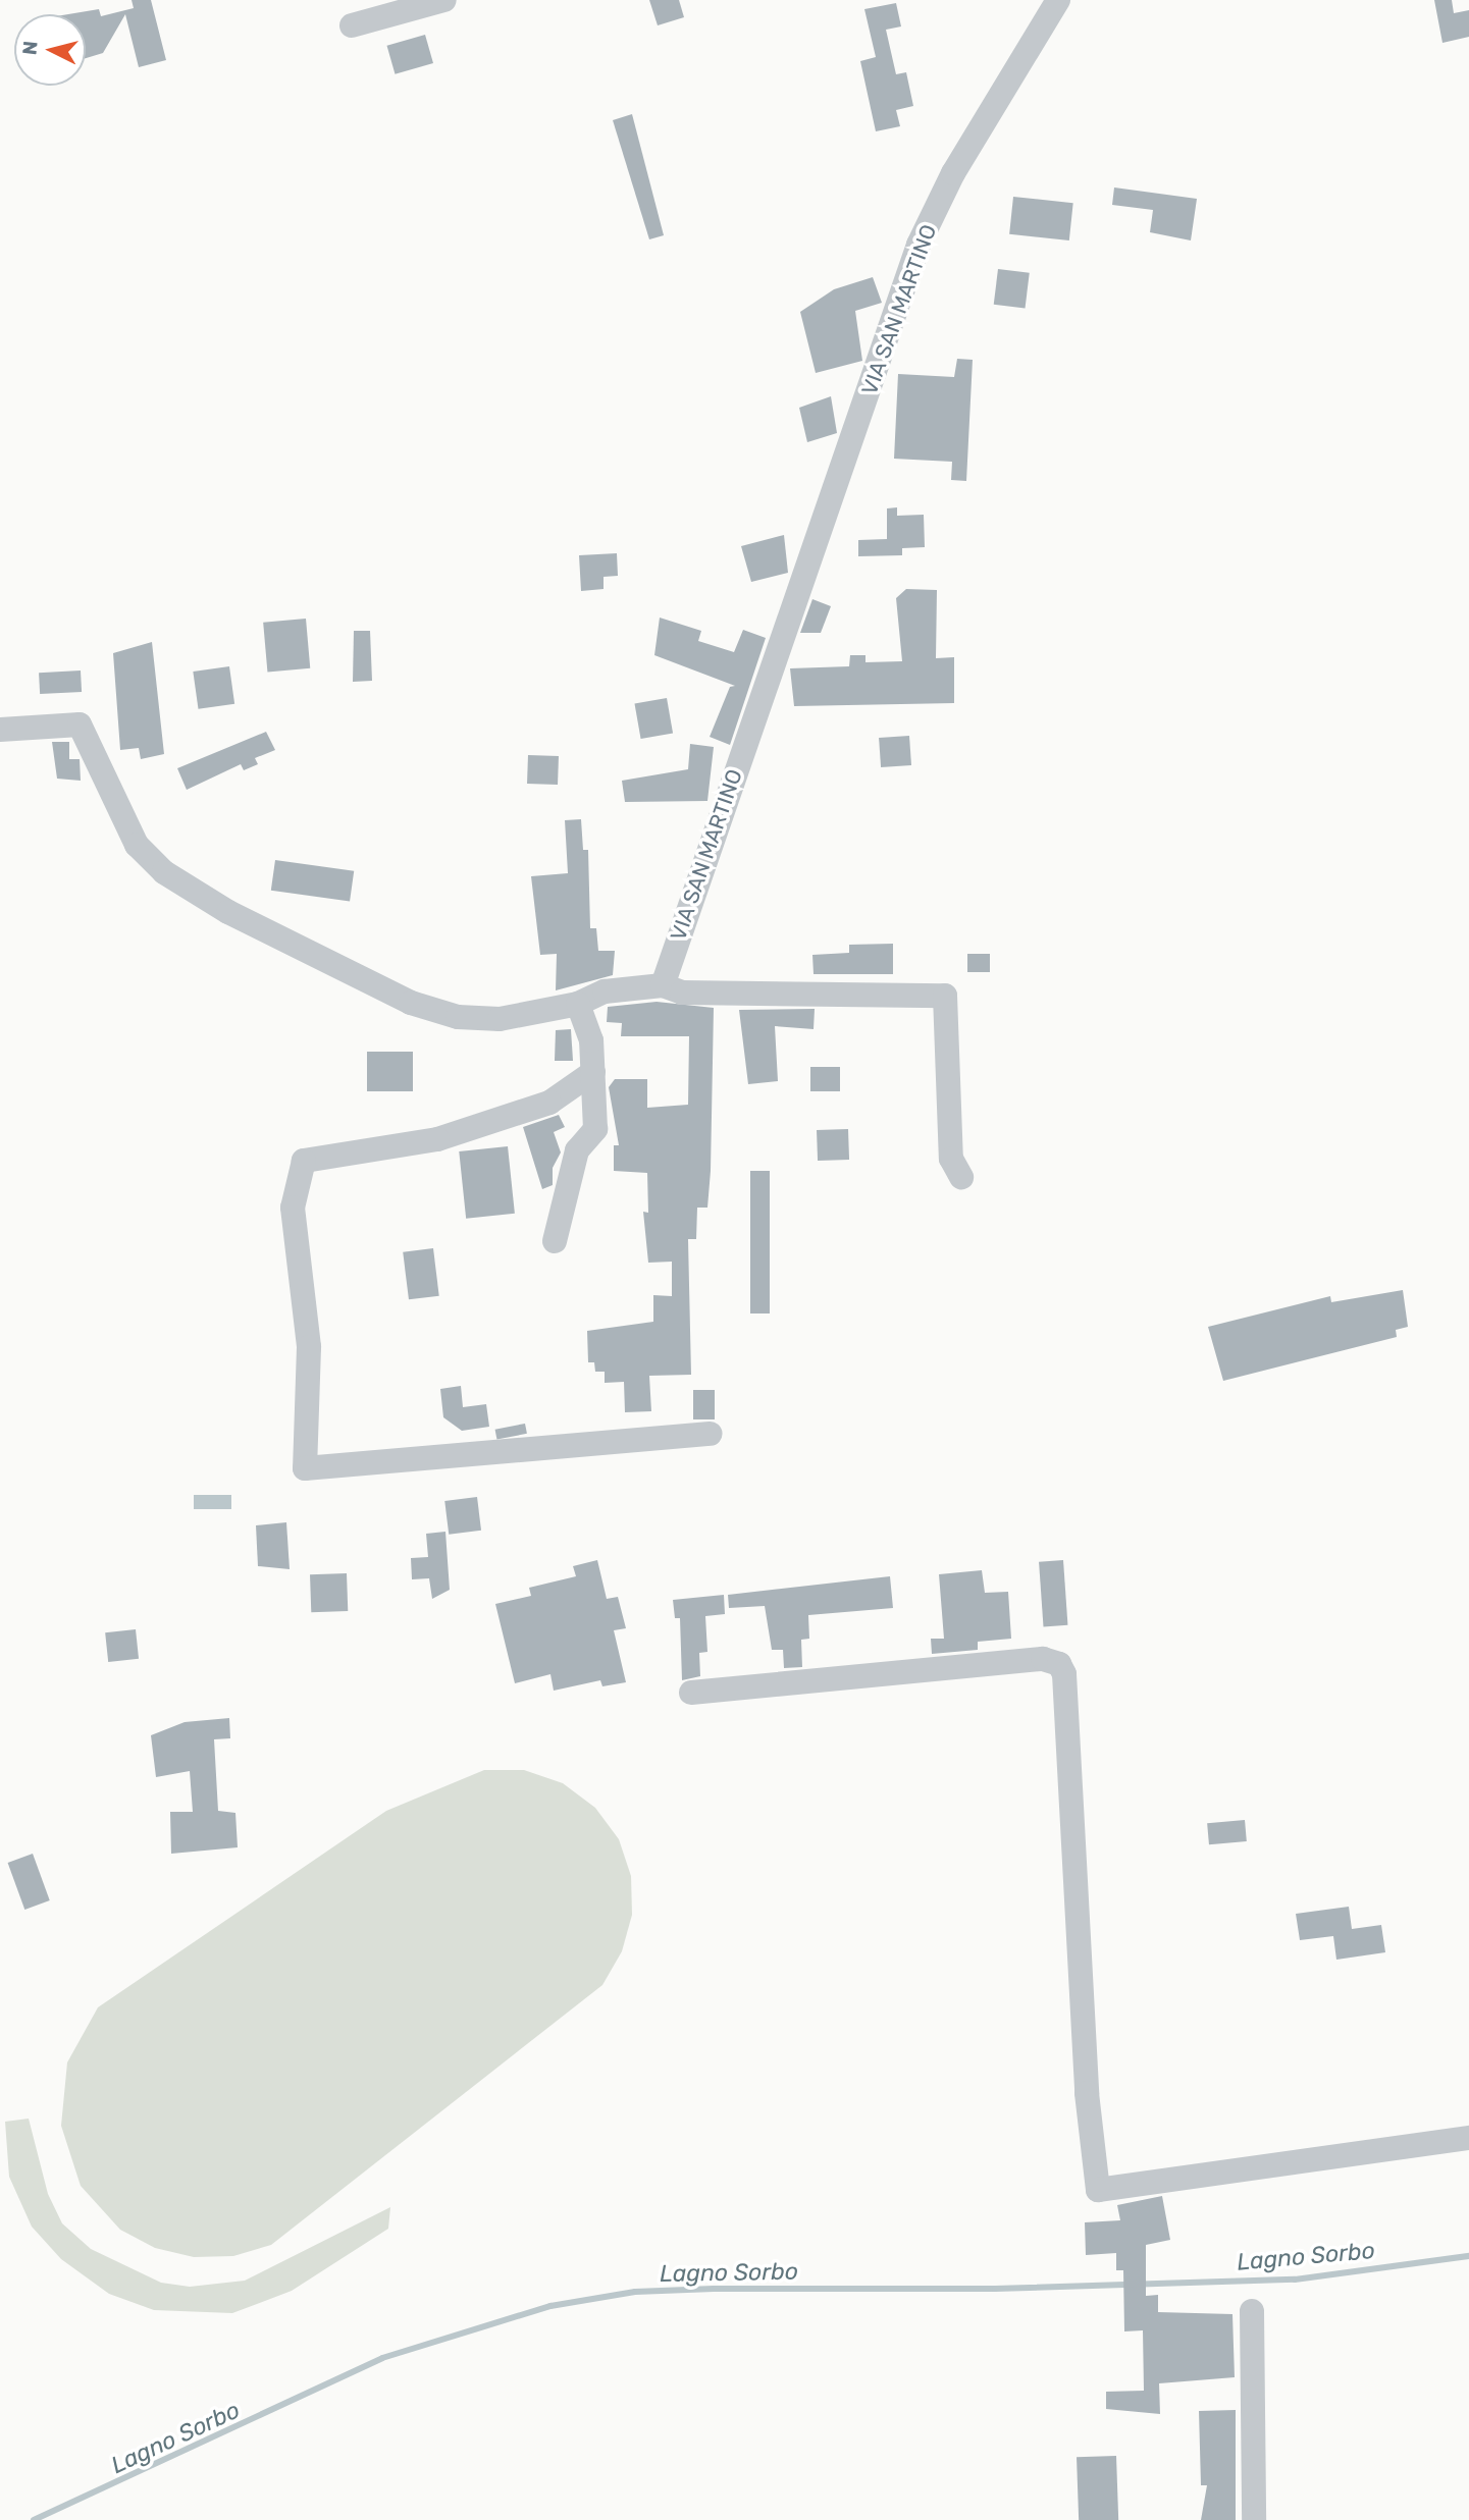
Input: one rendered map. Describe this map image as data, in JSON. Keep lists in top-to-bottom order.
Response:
{
  "streets": {
    "street": ["VIA SAN MARTINO"]
  },
  "water": ["Lagno Sorbo"],
  "north": "left"
}
